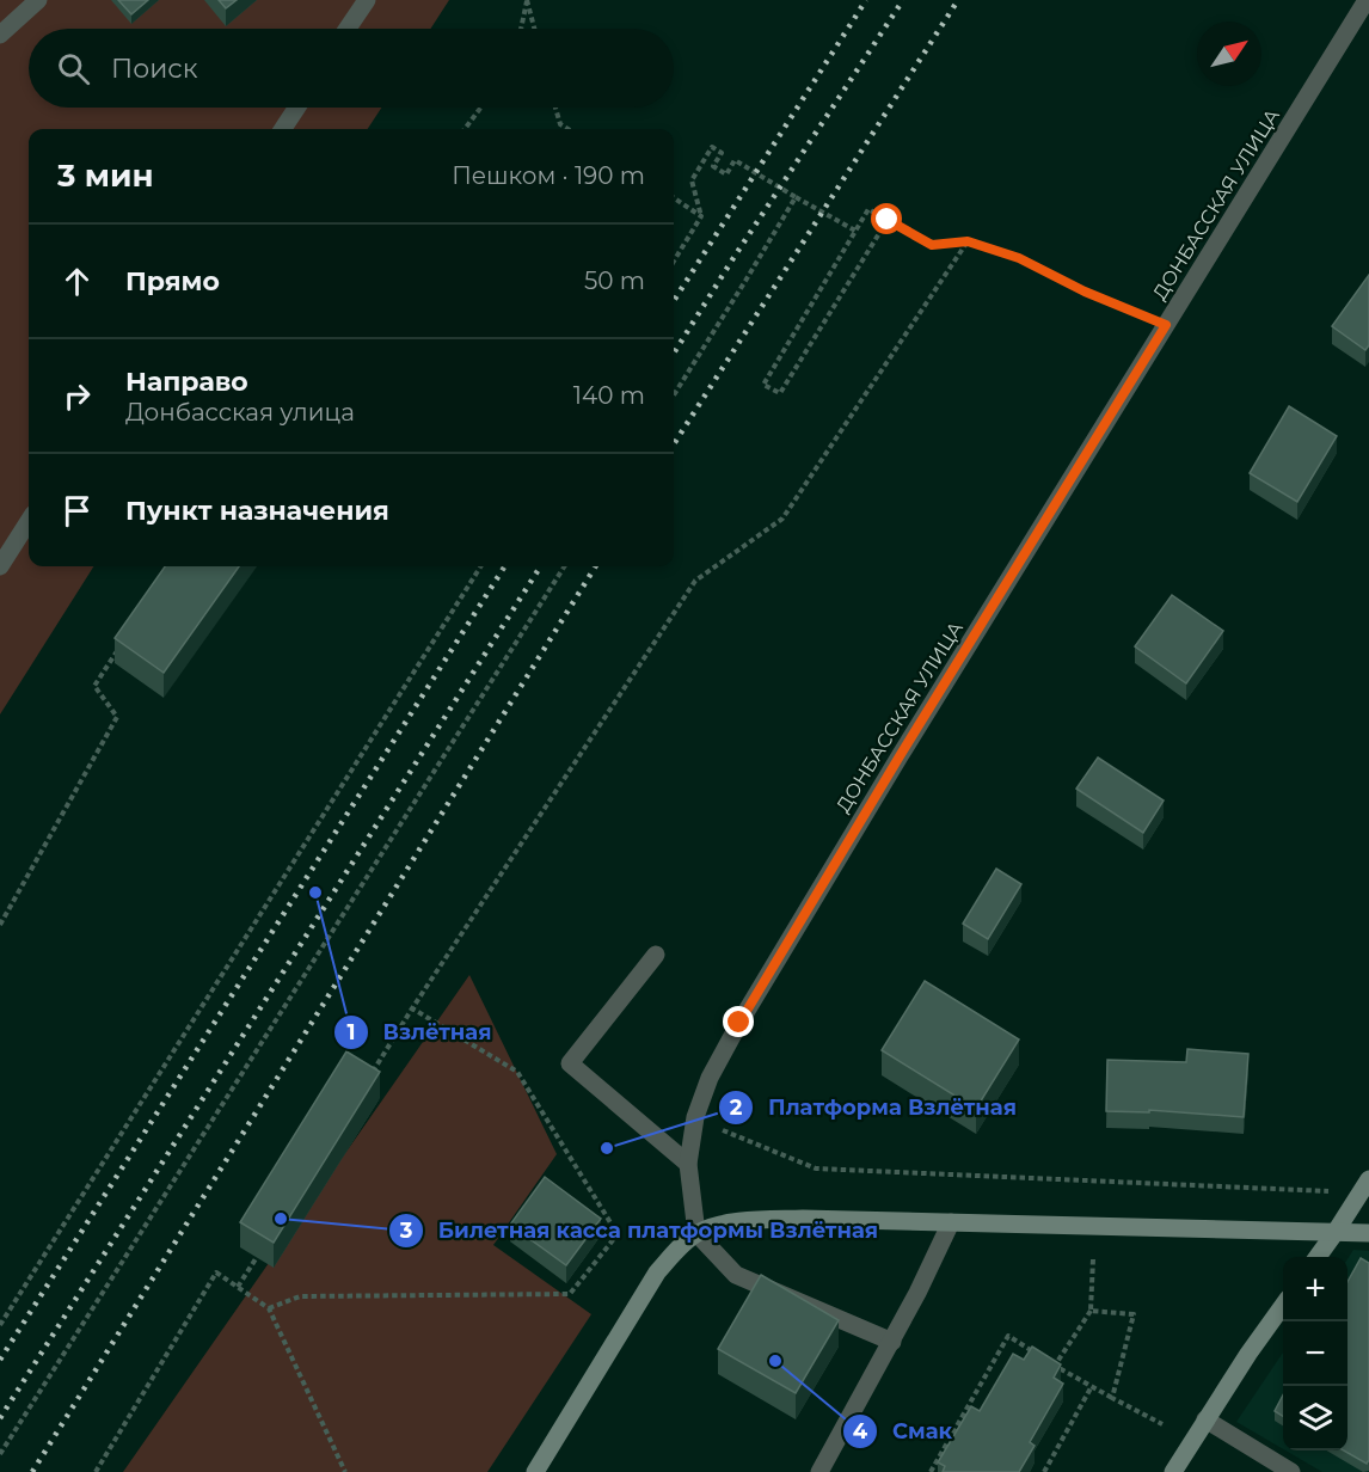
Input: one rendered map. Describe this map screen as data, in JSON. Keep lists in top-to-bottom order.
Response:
{
  "streets": {
    "street": ["ДОНБАССКАЯ УЛИЦА"]
  },
  "places": [
    "Взлётная",
    "Платформа Взлётная",
    "Билетная касса платформы Взлётная",
    "Смак"
  ],
  "north": "top right",
  "page": {
    "search": "Поиск",
    "heading": ["3 мин", "Пешком · 190 m"],
    "list": [
      ["Прямо", "50 m"],
      ["Направо", "Донбасская улица", "140 m"],
      "Пункт назначения"
    ],
    "map_buttons": ["+", "−"]
  }
}
